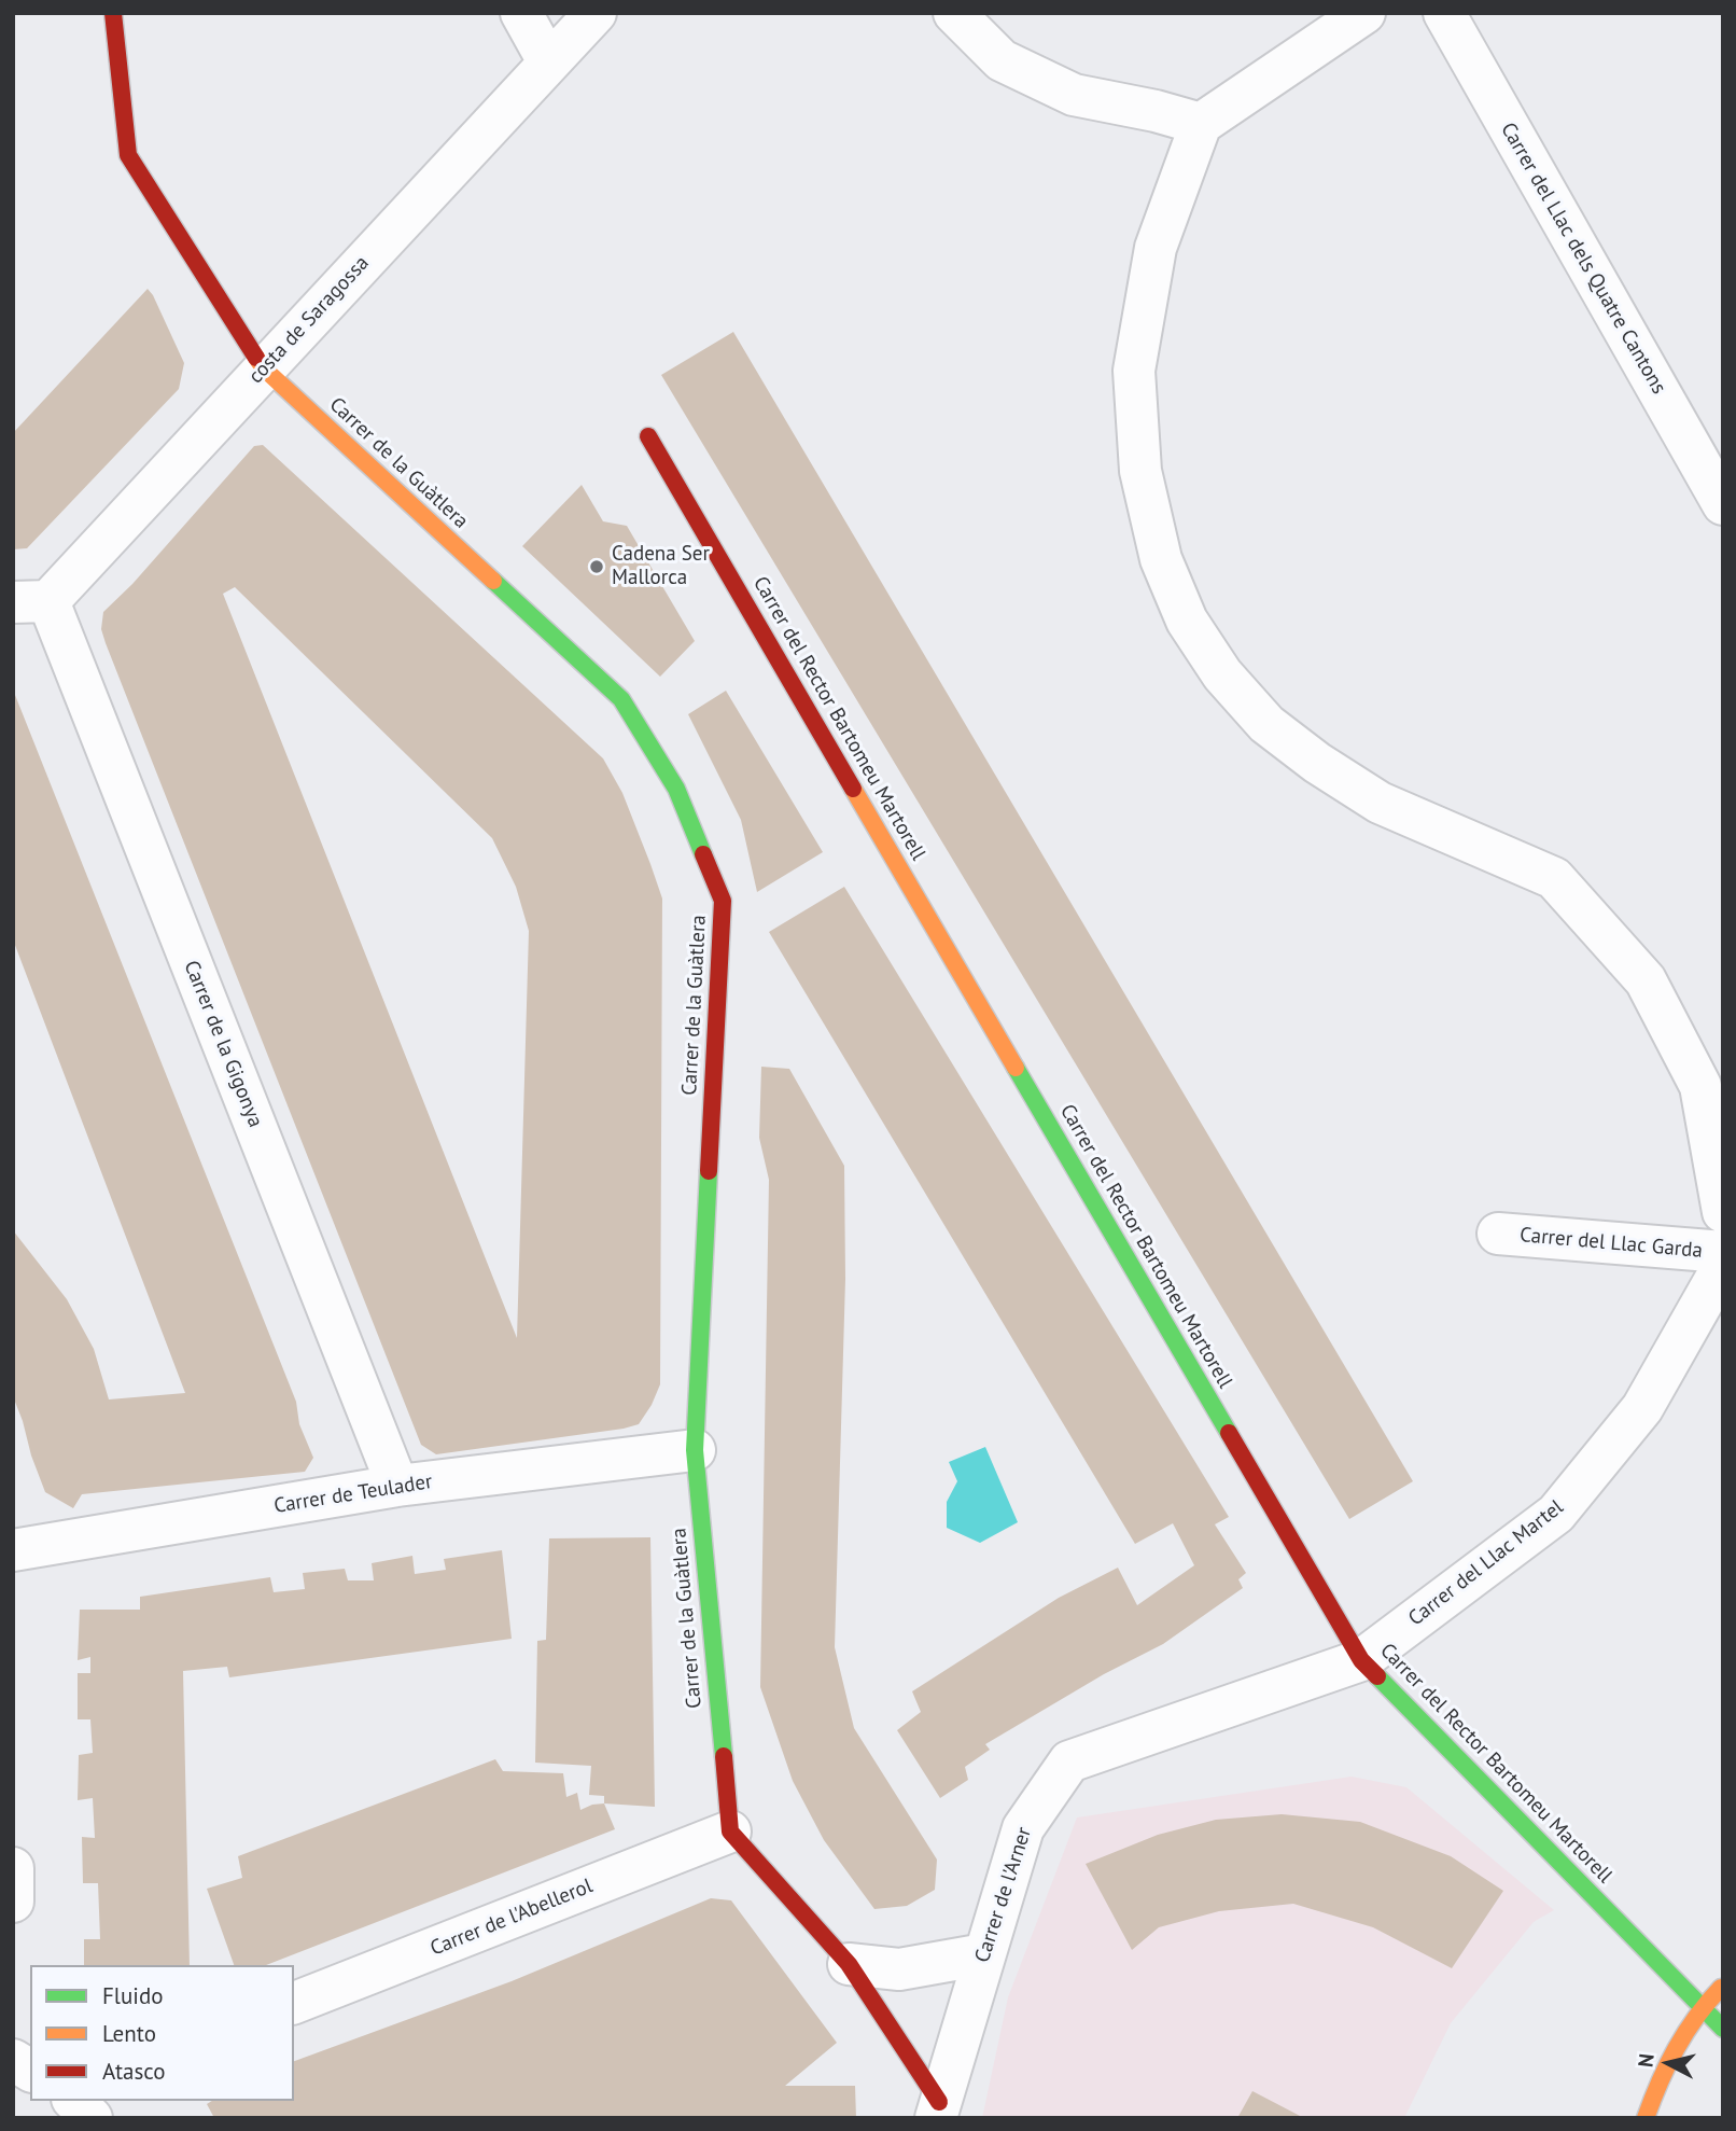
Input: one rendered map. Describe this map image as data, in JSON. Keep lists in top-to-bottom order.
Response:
{
  "streets": {
    "street": [
      "Carrer del Llac dels Quatre Cantons",
      "costa de Saragossa",
      "Carrer de la Guàtlera",
      "Carrer del Rector Bartomeu Martorell",
      "Carrer de la Gigonya",
      "Carrer del Llac Garda",
      "Carrer de Teulader",
      "Carrer del Llac Martel",
      "Carrer de l'Arner",
      "Carrer de l'Abellerol"
    ]
  },
  "crossings": [
    ["costa de Saragossa", "Carrer de la Guàtlera"],
    ["costa de Saragossa", "Carrer de la Gigonya"],
    ["Carrer de la Guàtlera", "Carrer de Teulader"],
    ["Carrer de la Guàtlera", "Carrer de l'Abellerol"],
    ["Carrer del Rector Bartomeu Martorell", "Carrer del Llac Martel"],
    ["Carrer del Rector Bartomeu Martorell", "Carrer de l'Arner"],
    ["Carrer de la Gigonya", "Carrer de Teulader"],
    ["Carrer del Llac Martel", "Carrer de l'Arner"]
  ],
  "places": ["Cadena Ser Mallorca"],
  "legend": ["Fluido", "Lento", "Atasco"],
  "north": "left"
}
